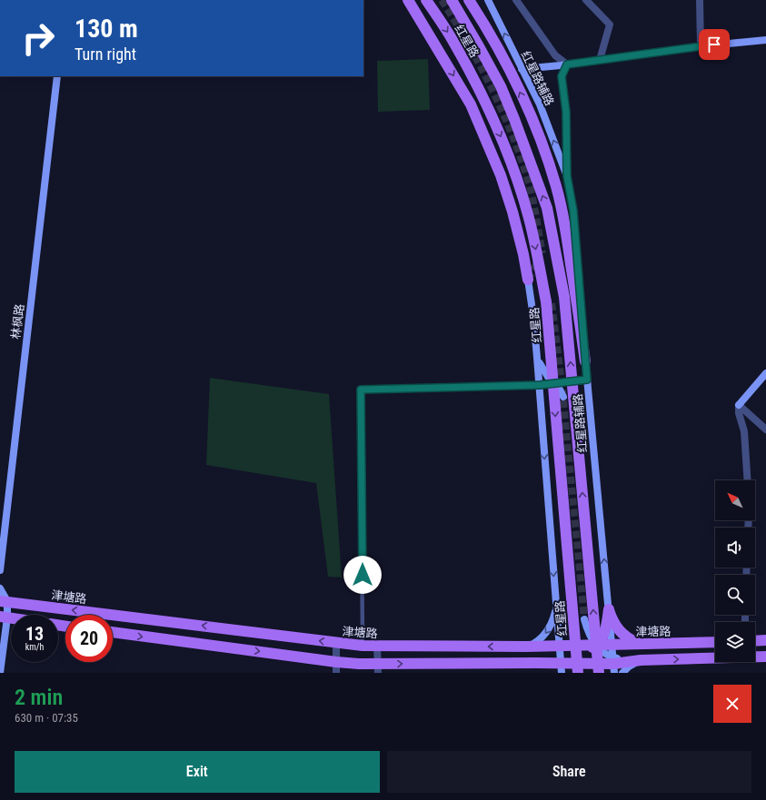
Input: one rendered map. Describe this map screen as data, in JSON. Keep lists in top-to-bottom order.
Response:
{
  "streets": {
    "main road": [
      "红星路",
      "红星路辅路",
      "林枫路",
      "津塘路"
    ]
  },
  "crossings": [
    ["红星路辅路", "津塘路"]
  ],
  "north": "top left",
  "page": {
    "turn": ["130 m", "Turn right"],
    "speed": "13 km/h",
    "limit": "20",
    "heading": ["2 min", "630 m · 07:35"],
    "buttons": ["Exit", "Share"]
  }
}
